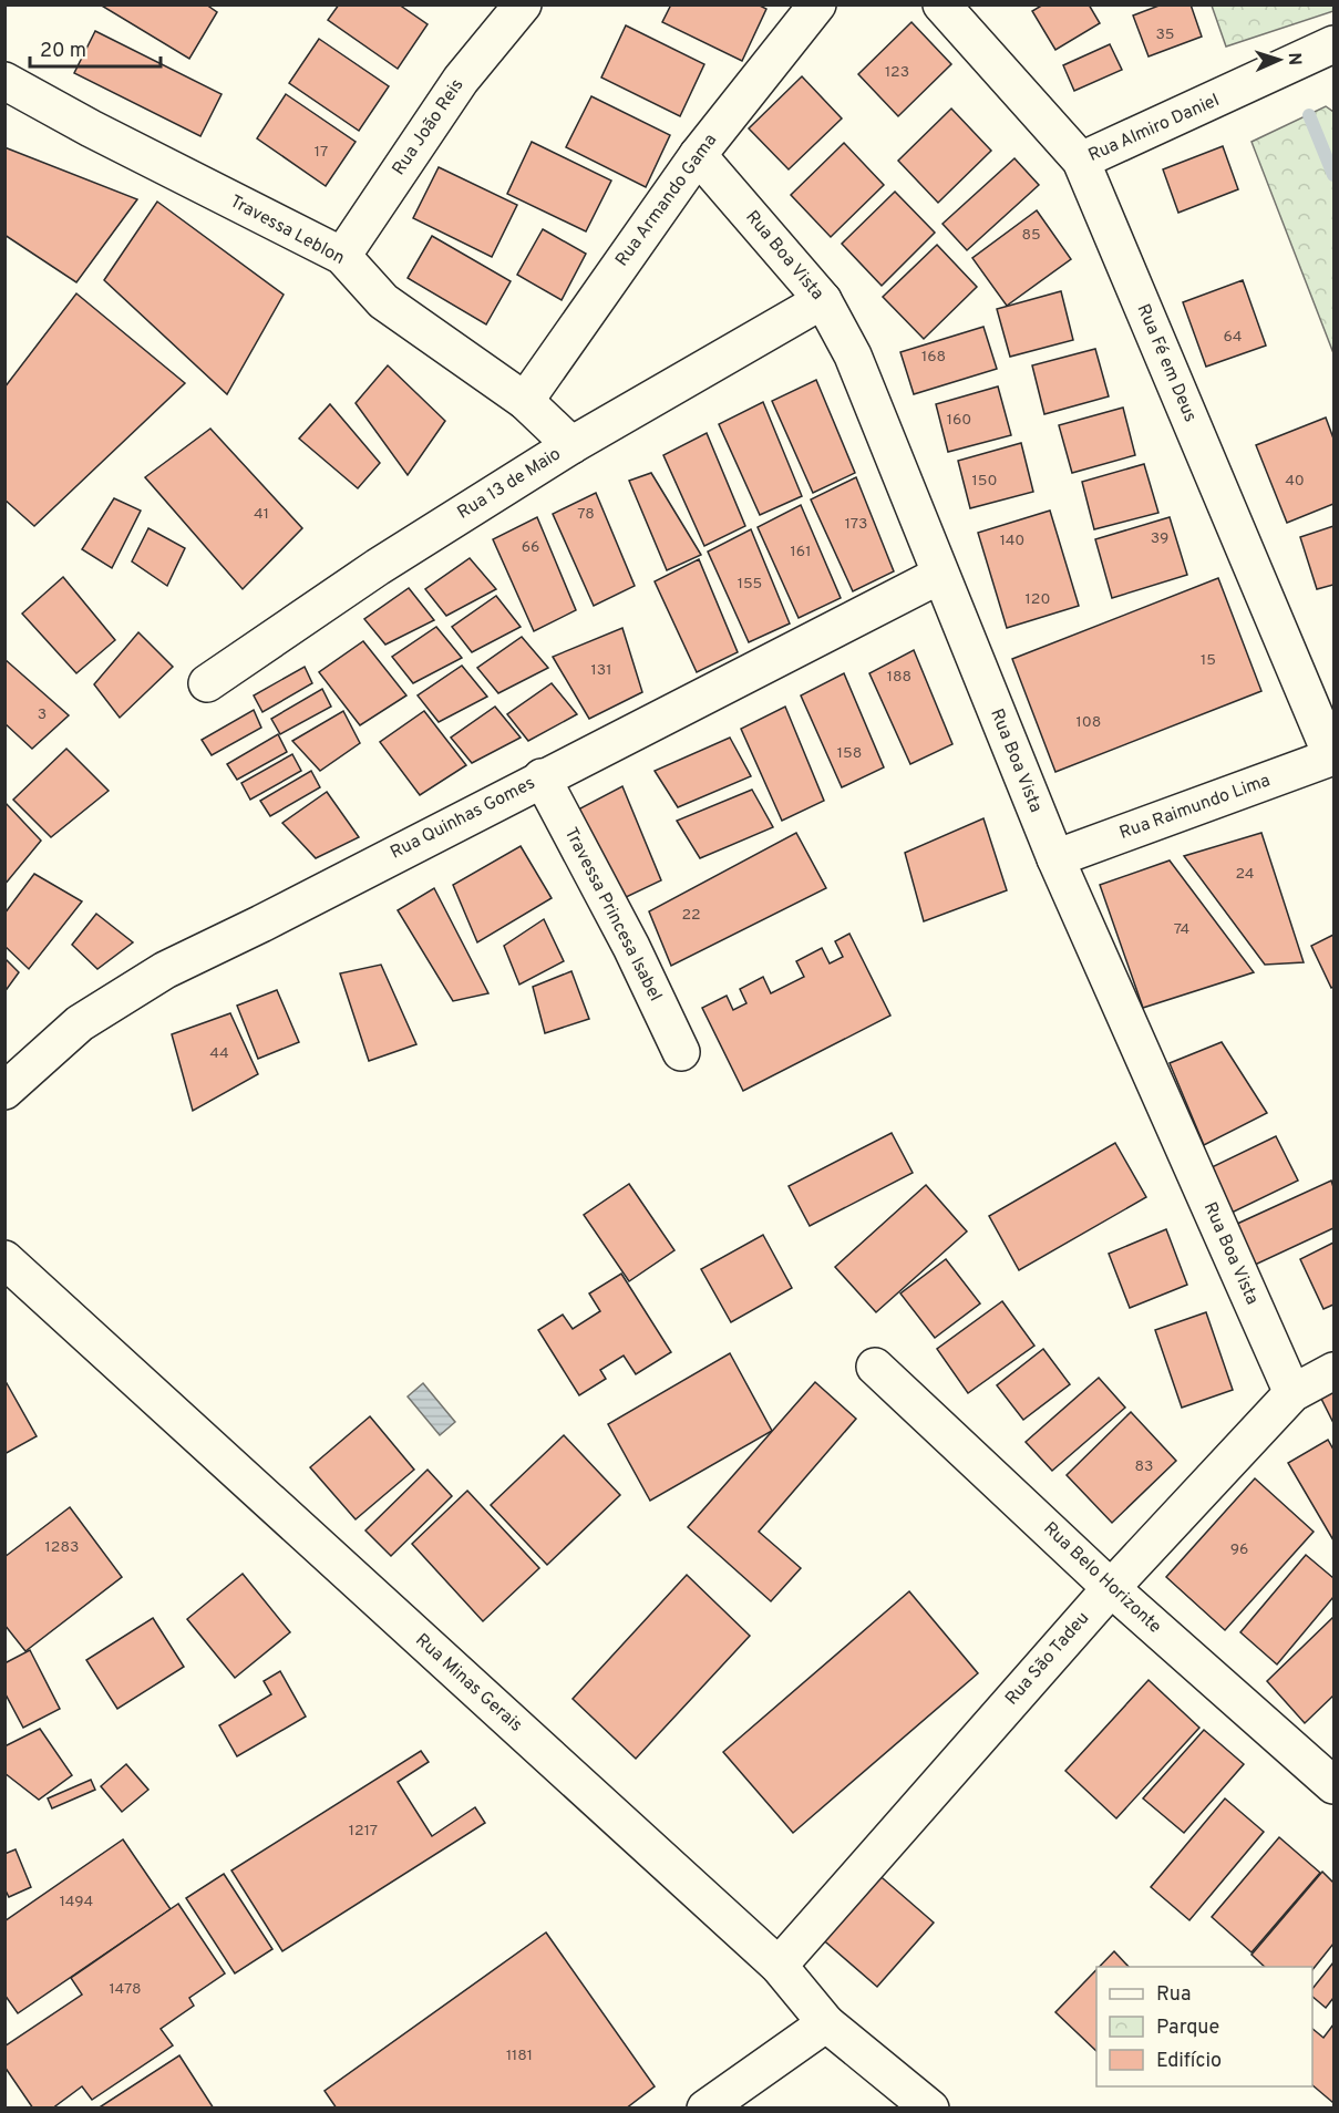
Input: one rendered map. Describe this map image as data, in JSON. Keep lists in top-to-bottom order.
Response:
{
  "streets": {
    "street": [
      "Rua João Reis",
      "Rua Almiro Daniel",
      "Rua Armando Gama",
      "Travessa Leblon",
      "Rua Boa Vista",
      "Rua Fé em Deus",
      "Rua 13 de Maio",
      "Rua Raimundo Lima",
      "Rua Quinhas Gomes",
      "Travessa Princesa Isabel",
      "Rua Belo Horizonte",
      "Rua São Tadeu",
      "Rua Minas Gerais"
    ]
  },
  "crossings": [
    ["Rua João Reis", "Travessa Leblon"],
    ["Rua Almiro Daniel", "Rua Fé em Deus"],
    ["Rua Armando Gama", "Travessa Leblon"],
    ["Rua Armando Gama", "Rua Boa Vista"],
    ["Travessa Leblon", "Rua 13 de Maio"],
    ["Rua Boa Vista", "Rua 13 de Maio"],
    ["Rua Boa Vista", "Rua Raimundo Lima"],
    ["Rua Boa Vista", "Rua Quinhas Gomes"],
    ["Rua Boa Vista", "Rua São Tadeu"],
    ["Rua Fé em Deus", "Rua Raimundo Lima"],
    ["Rua Quinhas Gomes", "Travessa Princesa Isabel"],
    ["Rua Belo Horizonte", "Rua São Tadeu"],
    ["Rua São Tadeu", "Rua Minas Gerais"]
  ],
  "house_numbers": [
    "35",
    "123",
    "17",
    "85",
    "64",
    "168",
    "160",
    "150",
    "40",
    "41",
    "78",
    "173",
    "39",
    "140",
    "66",
    "161",
    "155",
    "120",
    "15",
    "131",
    "188",
    "3",
    "108",
    "158",
    "24",
    "22",
    "74",
    "44",
    "83",
    "1283",
    "96",
    "1217",
    "1494",
    "1478",
    "1181"
  ],
  "legend": ["Rua", "Parque", "Edifício"],
  "scale_bar": "20 m",
  "north": "right"
}
